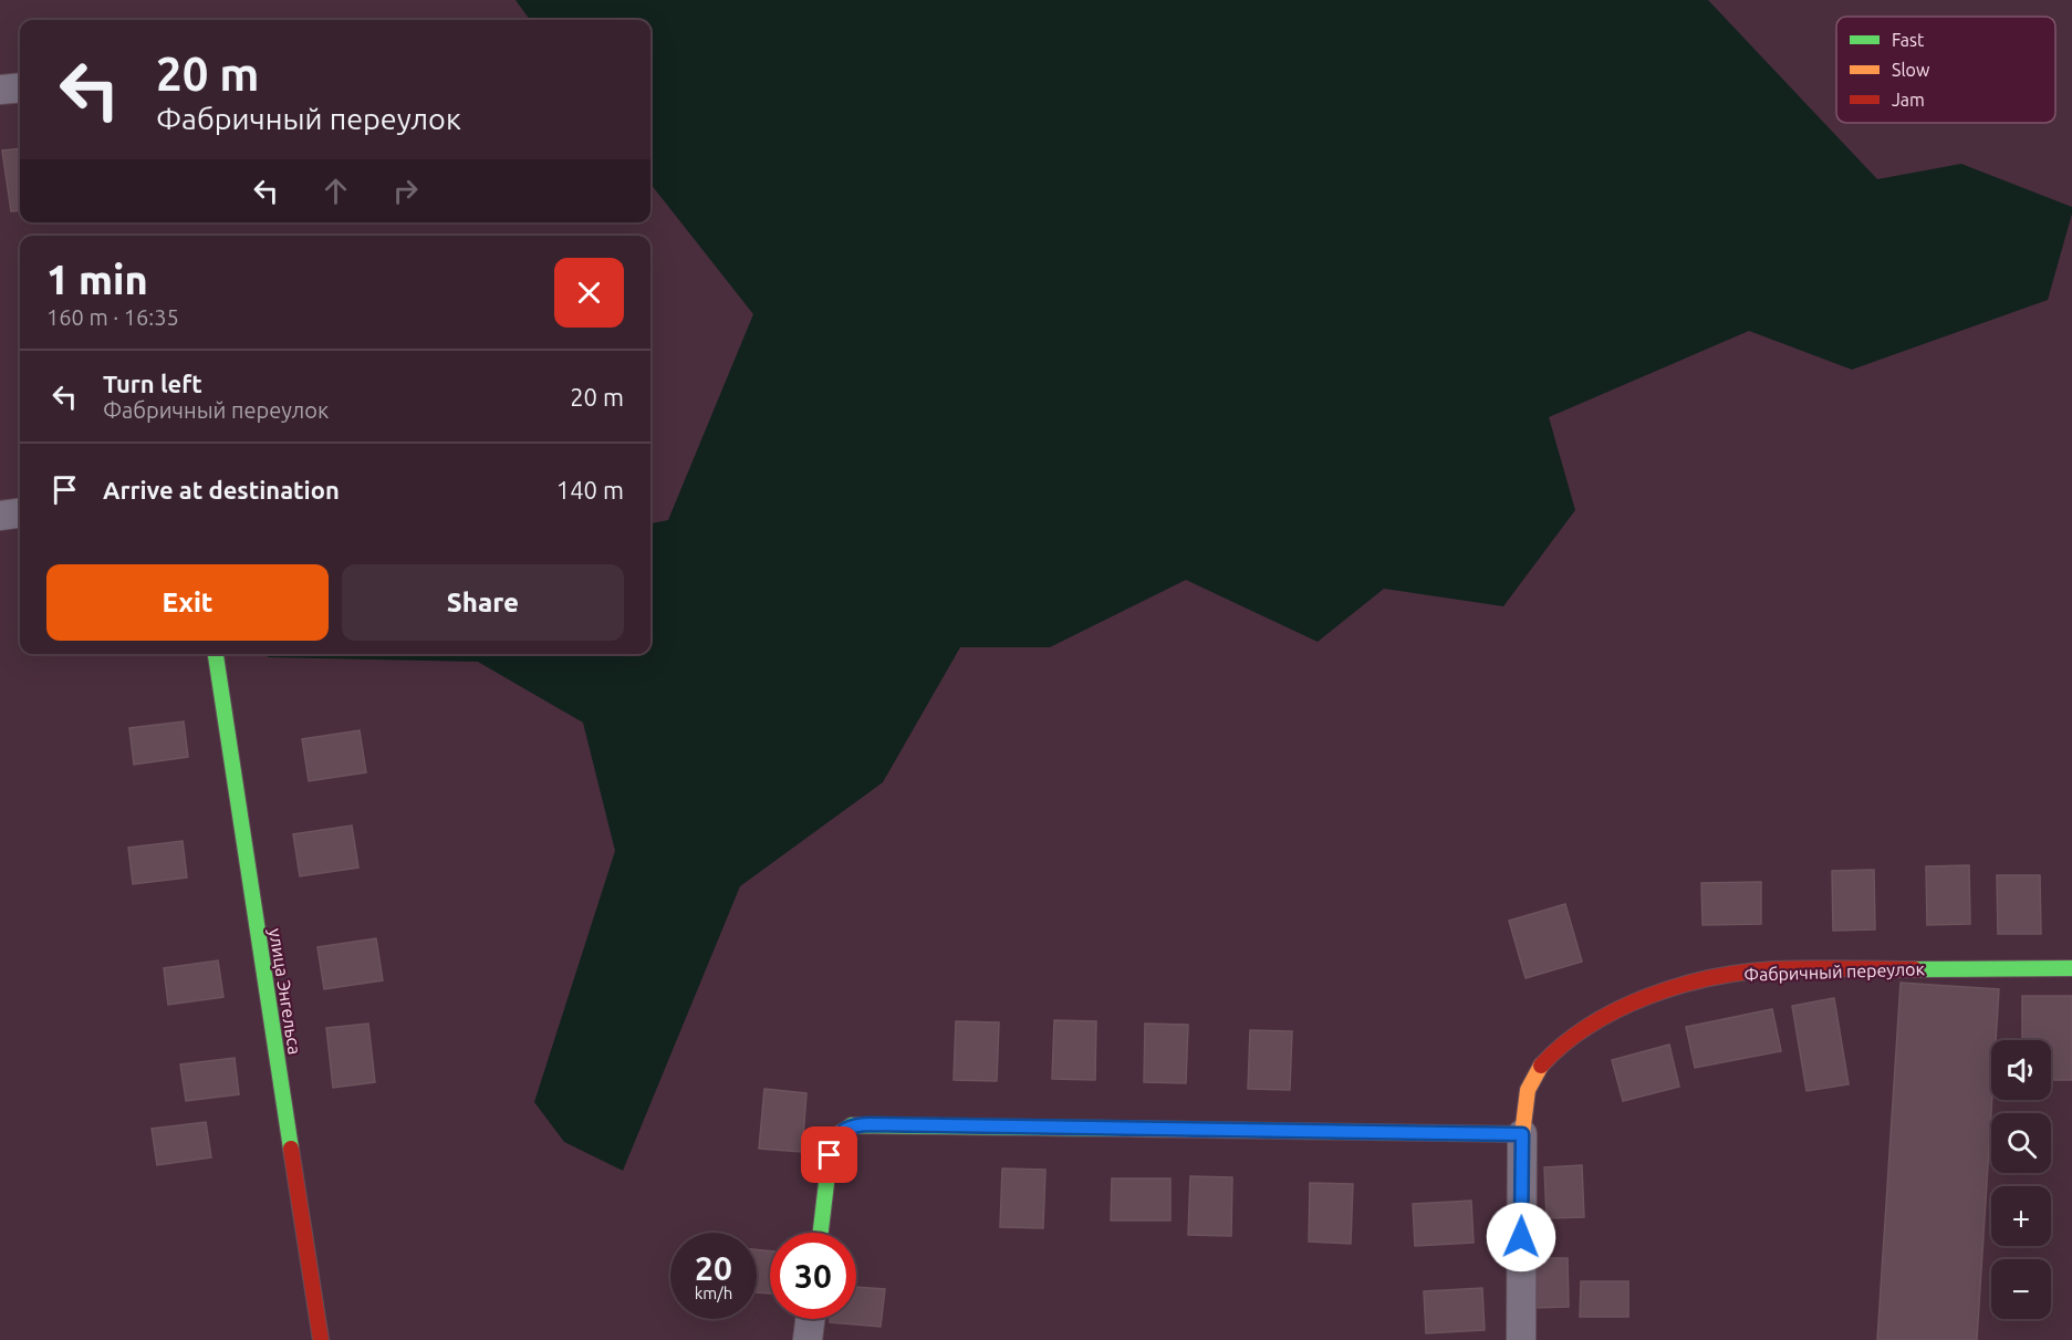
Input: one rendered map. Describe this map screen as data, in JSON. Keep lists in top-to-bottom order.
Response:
{
  "streets": {
    "street": ["Фабричный переулок", "улица Энгельса"]
  },
  "legend": ["Fast", "Slow", "Jam"],
  "page": {
    "turn": ["20 m", "Фабричный переулок"],
    "heading": ["1 min", "160 m · 16:35"],
    "list": [
      {
        "name": "Turn left",
        "note": "Фабричный переулок",
        "value": "20 m"
      },
      {
        "name": "Arrive at destination",
        "value": "140 m"
      }
    ],
    "buttons": ["Exit", "Share"],
    "map_buttons": ["+", "−"],
    "speed": "20 km/h",
    "limit": "30"
  }
}
